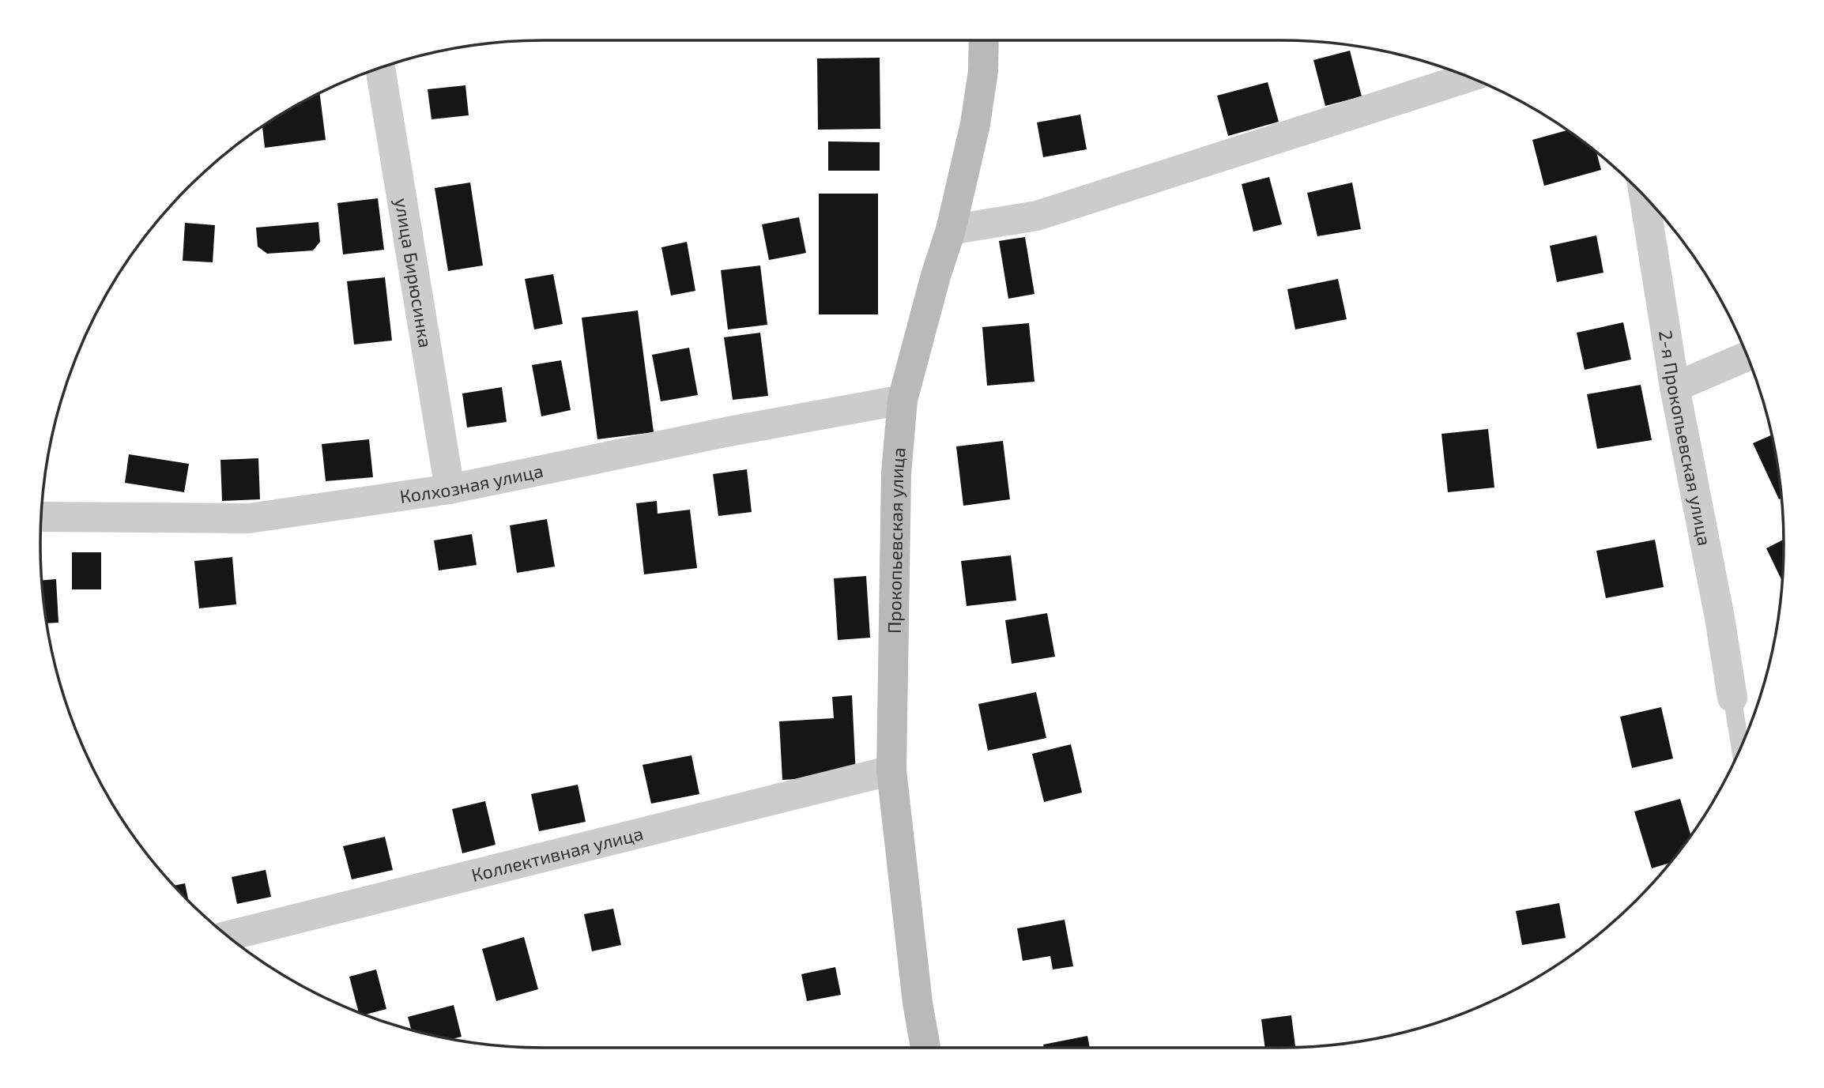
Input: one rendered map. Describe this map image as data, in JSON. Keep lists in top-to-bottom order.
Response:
{
  "streets": {
    "main road": ["Прокопьевская улица"],
    "street": [
      "улица Бирюсинка",
      "2-я Прокопьевская улица",
      "Колхозная улица",
      "Коллективная улица"
    ]
  },
  "crossings": [
    ["улица Бирюсинка", "Колхозная улица"],
    ["Колхозная улица", "Прокопьевская улица"],
    ["Прокопьевская улица", "Коллективная улица"]
  ]
}
